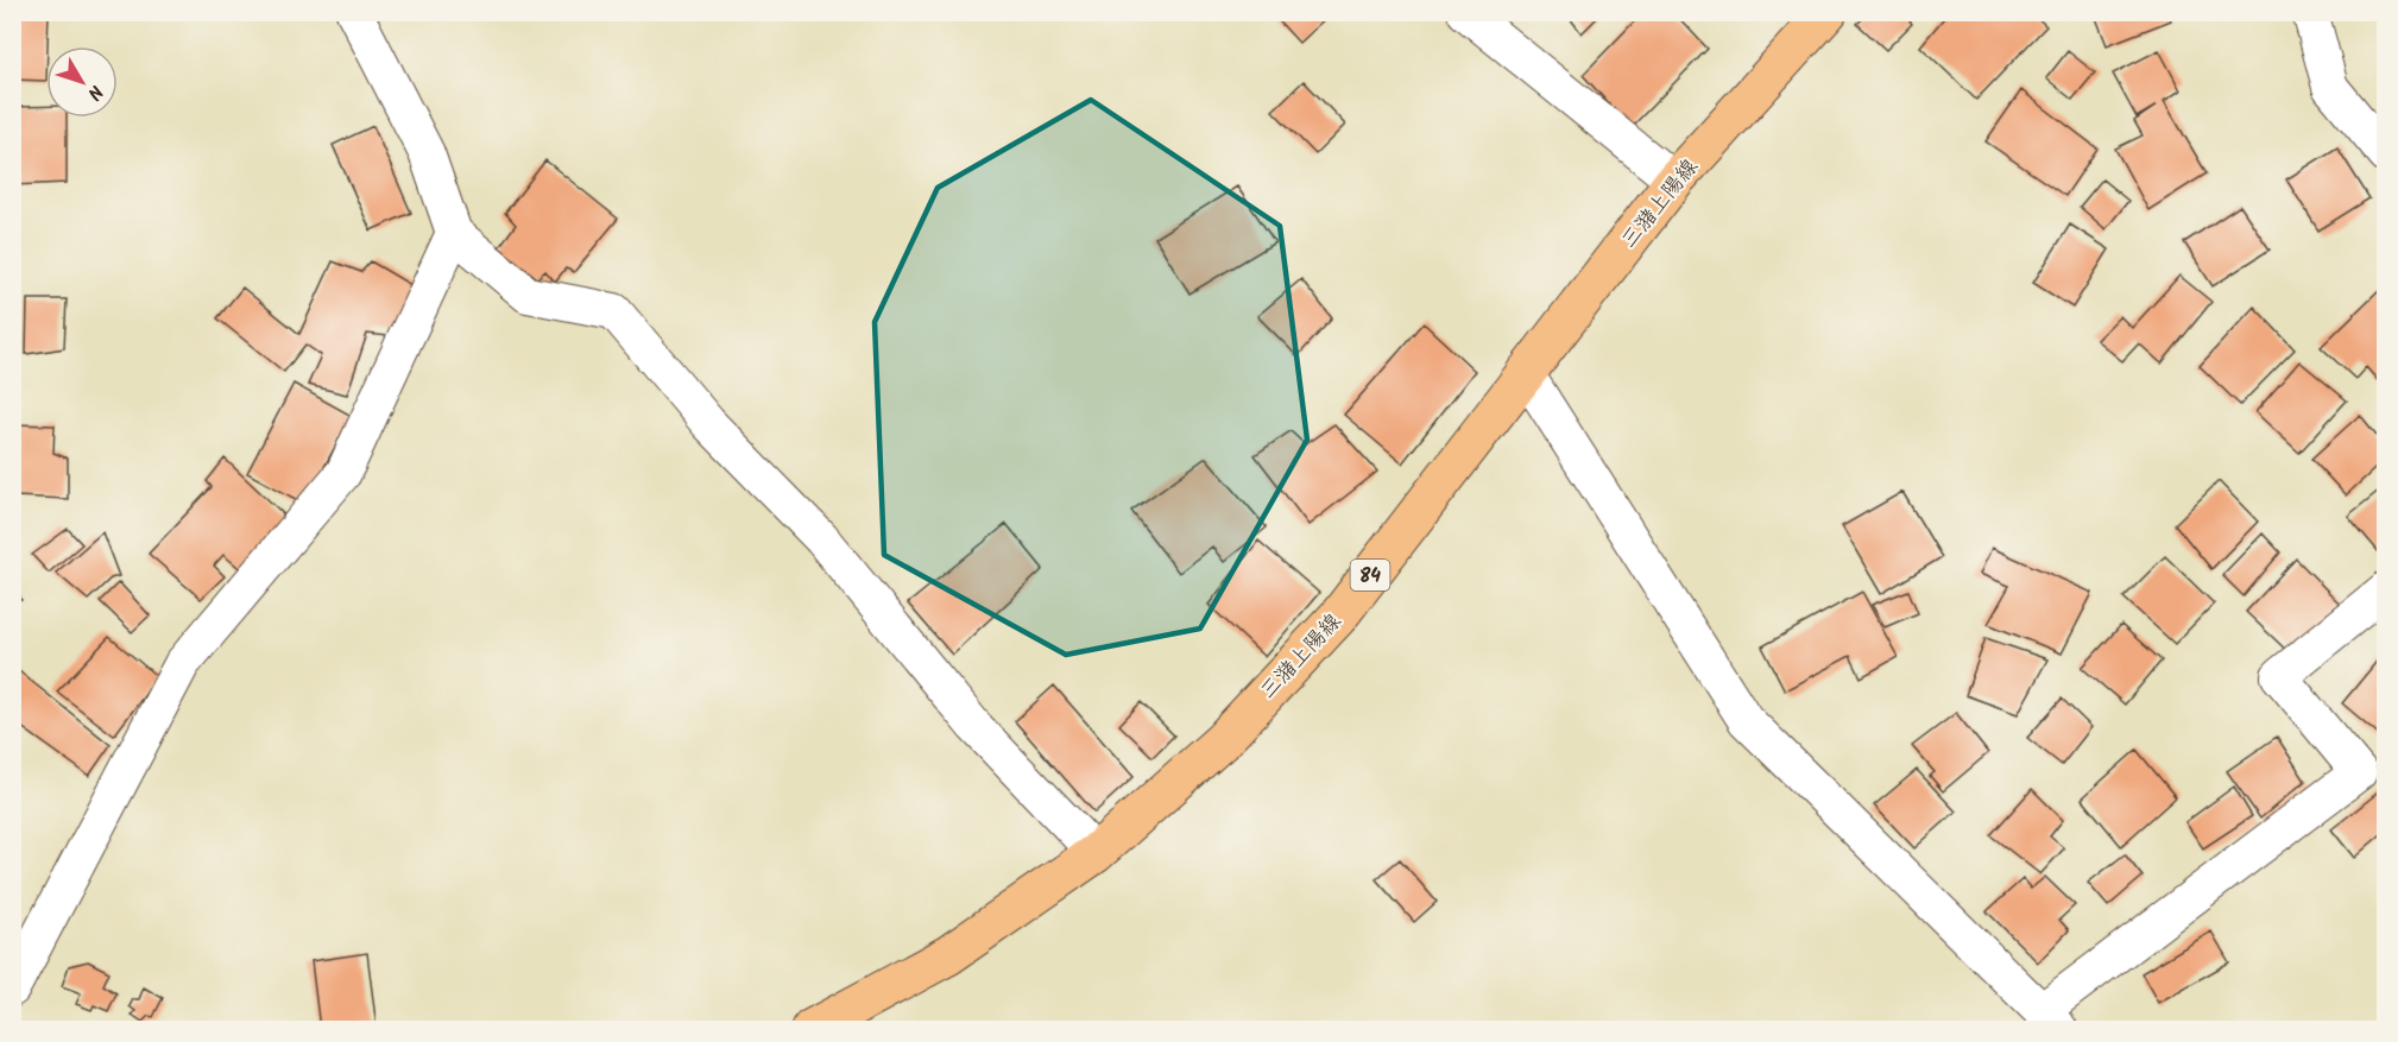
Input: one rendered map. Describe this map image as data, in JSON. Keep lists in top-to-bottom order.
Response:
{
  "streets": {
    "main road": ["三潴上陽線", "84"]
  },
  "north": "bottom right"
}
